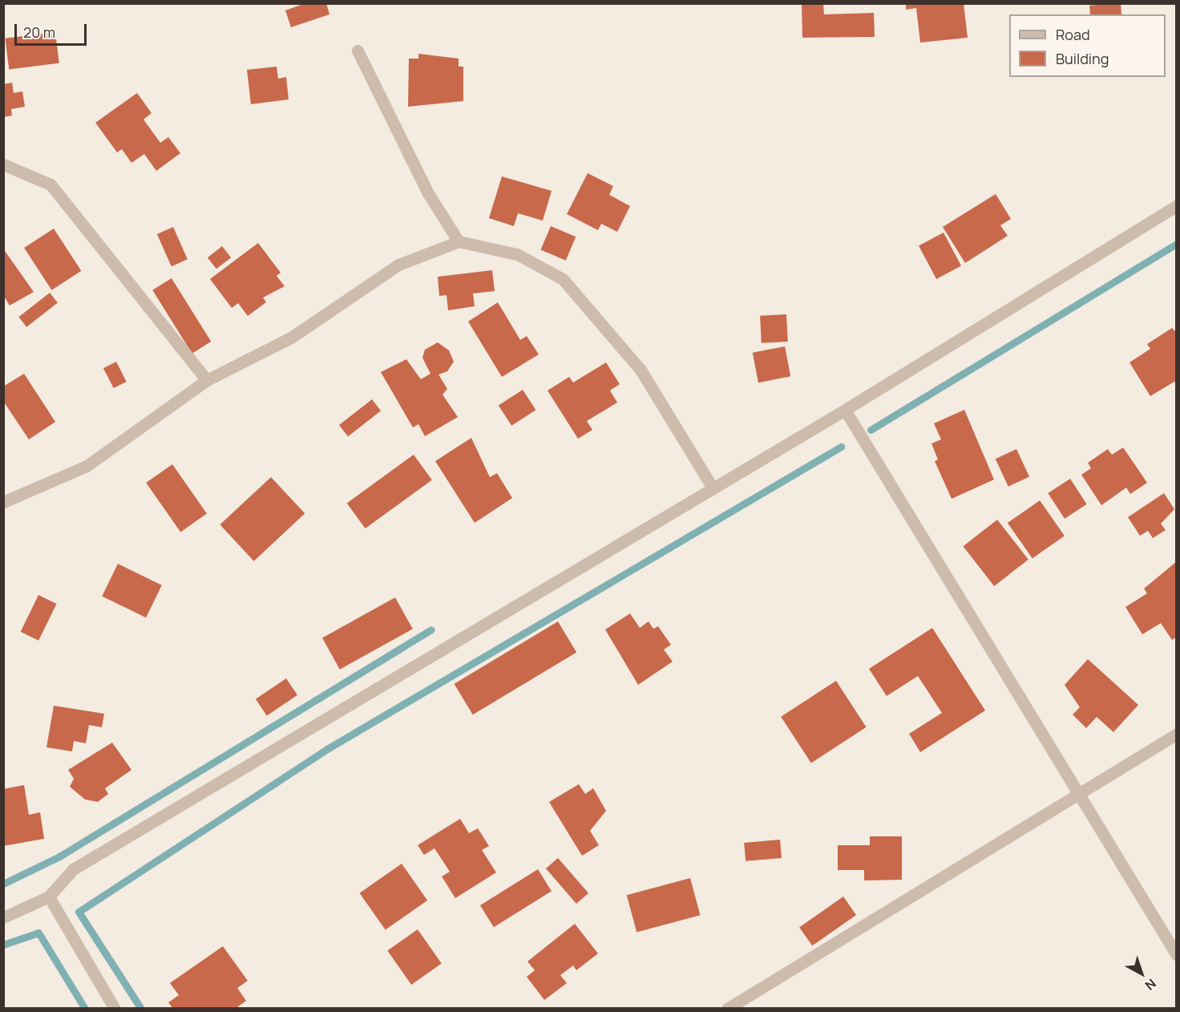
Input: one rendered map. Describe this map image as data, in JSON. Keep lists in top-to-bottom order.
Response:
{
  "legend": ["Road", "Building"],
  "scale_bar": "20 m",
  "north": "bottom right"
}
